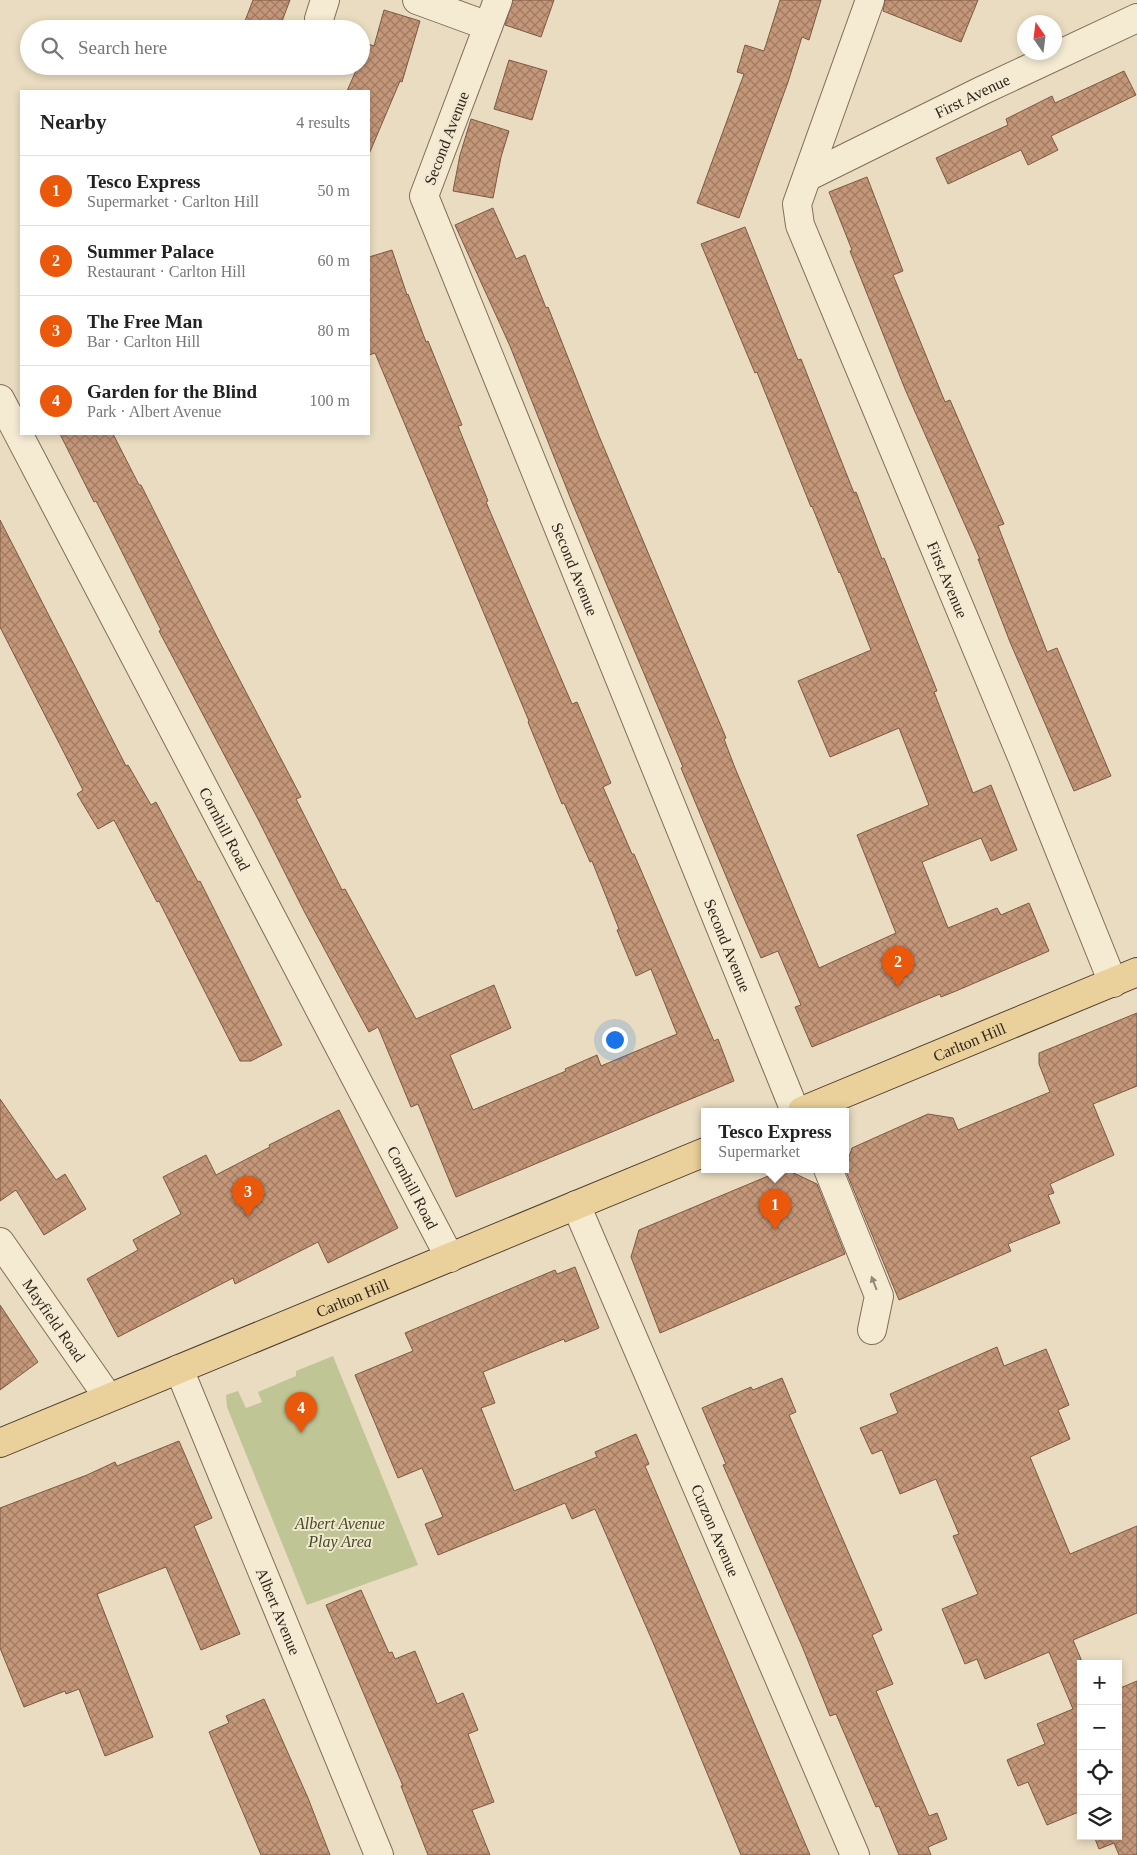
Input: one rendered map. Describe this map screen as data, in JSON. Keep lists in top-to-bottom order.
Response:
{
  "streets": {
    "main road": ["Carlton Hill"],
    "street": [
      "First Avenue",
      "Second Avenue",
      "Cornhill Road",
      "Mayfield Road",
      "Curzon Avenue",
      "Albert Avenue"
    ]
  },
  "crossings": [
    ["First Avenue", "Carlton Hill"],
    ["Cornhill Road", "Carlton Hill"],
    ["Carlton Hill", "Mayfield Road"],
    ["Carlton Hill", "Curzon Avenue"],
    ["Carlton Hill", "Albert Avenue"]
  ],
  "parks": ["Albert Avenue Play Area"],
  "north": "top",
  "page": {
    "search": "Search here",
    "heading": ["Nearby", "4 results"],
    "list": [
      {
        "mark": "1",
        "name": "Tesco Express",
        "note": "Supermarket · Carlton Hill",
        "value": "50 m"
      },
      {
        "mark": "2",
        "name": "Summer Palace",
        "note": "Restaurant · Carlton Hill",
        "value": "60 m"
      },
      {
        "mark": "3",
        "name": "The Free Man",
        "note": "Bar · Carlton Hill",
        "value": "80 m"
      },
      {
        "mark": "4",
        "name": "Garden for the Blind",
        "note": "Park · Albert Avenue",
        "value": "100 m"
      }
    ],
    "pins": [
      "2",
      "3",
      "1",
      "4"
    ],
    "popup": ["Tesco Express", "Supermarket"],
    "map_buttons": ["+", "−"]
  }
}
